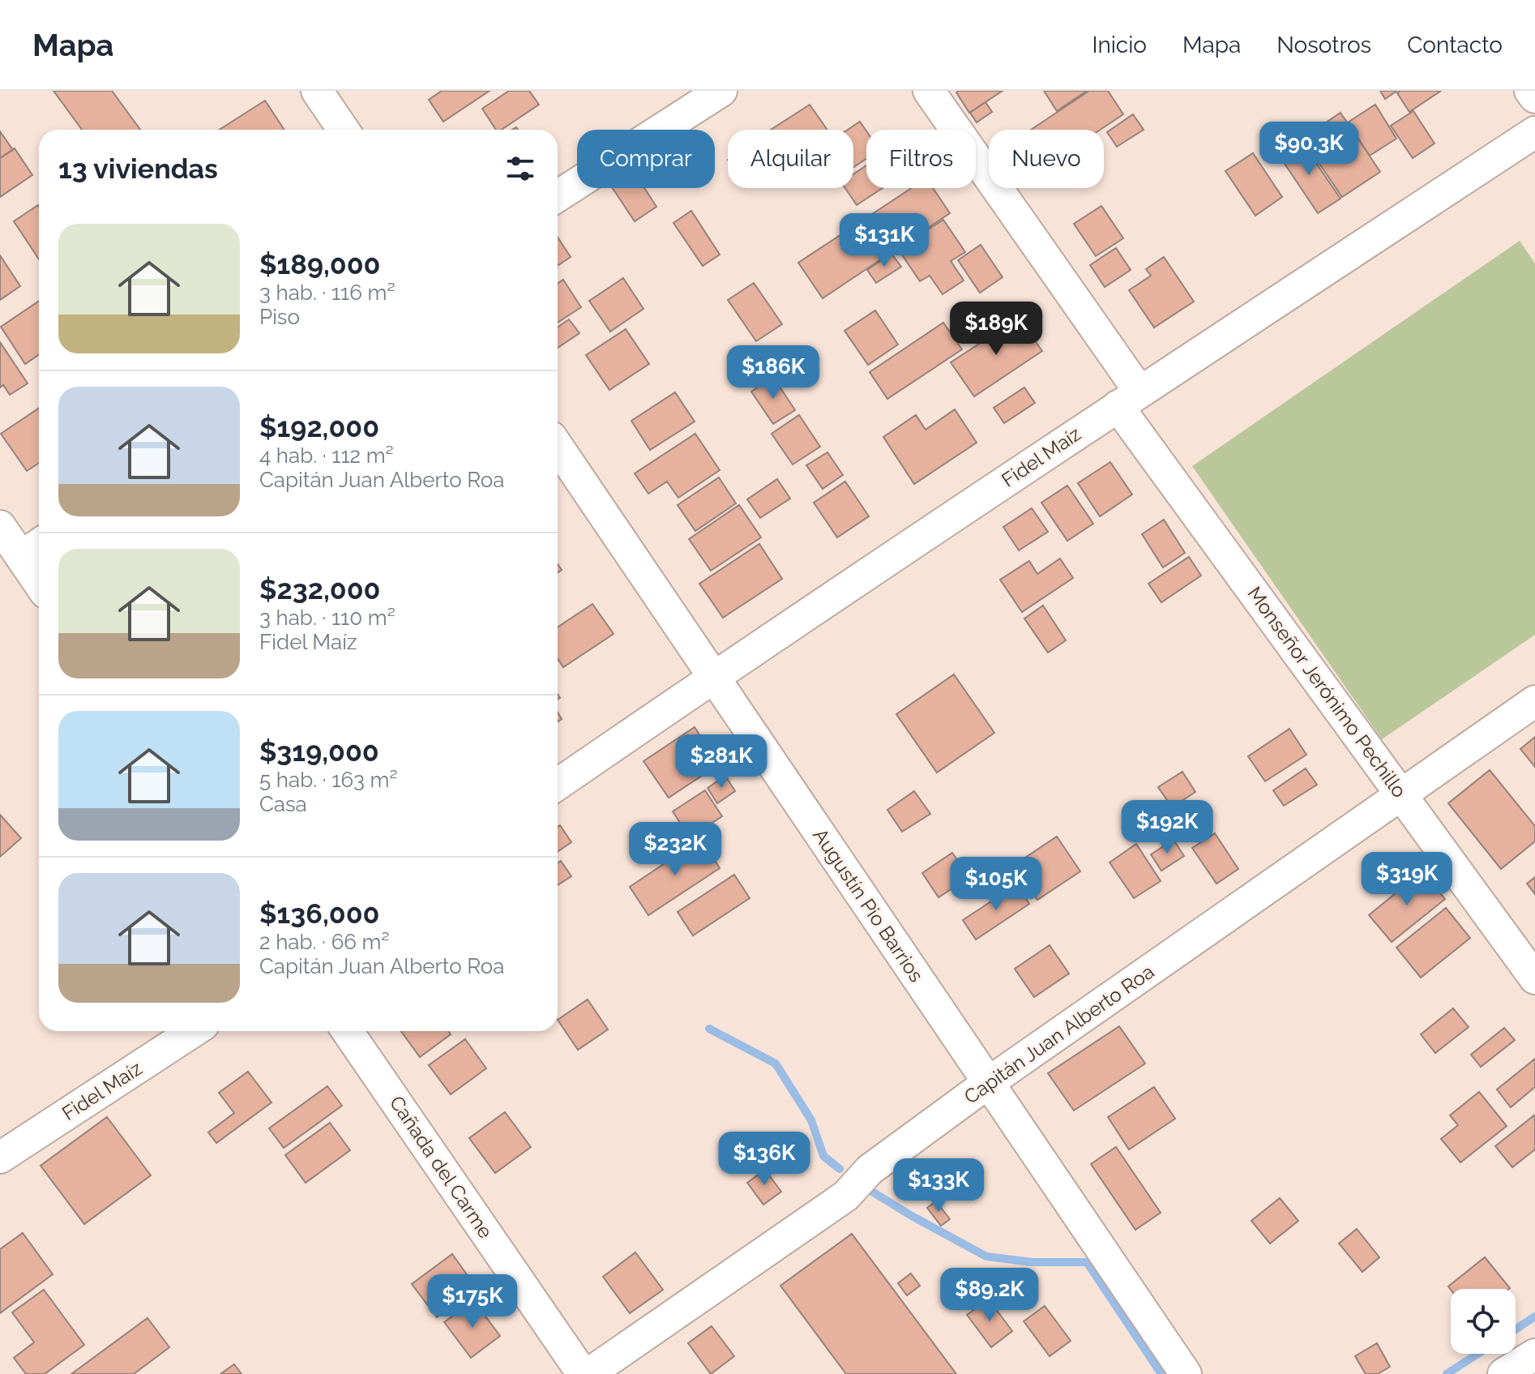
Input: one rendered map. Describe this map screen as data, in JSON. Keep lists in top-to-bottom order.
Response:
{
  "streets": {
    "street": [
      "Fidel Maíz",
      "Monseñor Jerónimo Pechillo",
      "Augustín Pio Barrios",
      "Capitán Juan Alberto Roa",
      "Cañada del Carme"
    ]
  },
  "crossings": [
    ["Fidel Maíz", "Monseñor Jerónimo Pechillo"],
    ["Fidel Maíz", "Augustín Pio Barrios"],
    ["Monseñor Jerónimo Pechillo", "Capitán Juan Alberto Roa"],
    ["Augustín Pio Barrios", "Capitán Juan Alberto Roa"]
  ],
  "page": {
    "header": "Mapa",
    "nav": [
      "Inicio",
      "Mapa",
      "Nosotros",
      "Contacto"
    ],
    "price": [
      "$90.3K",
      "$131K",
      "$189K",
      "$186K",
      "$281K",
      "$192K",
      "$232K",
      "$319K",
      "$105K",
      "$136K",
      "$133K",
      "$89.2K",
      "$175K"
    ],
    "chip": [
      "Comprar",
      "Alquilar",
      "Filtros",
      "Nuevo"
    ],
    "heading": "13 viviendas",
    "list": [
      {
        "name": "$189,000",
        "note": "3 hab. · 116 m² · Piso"
      },
      {
        "name": "$192,000",
        "note": "4 hab. · 112 m² · Capitán Juan Alberto Roa"
      },
      {
        "name": "$232,000",
        "note": "3 hab. · 110 m² · Fidel Maíz"
      },
      {
        "name": "$319,000",
        "note": "5 hab. · 163 m² · Casa"
      },
      {
        "name": "$136,000",
        "note": "2 hab. · 66 m² · Capitán Juan Alberto Roa"
      }
    ]
  }
}
